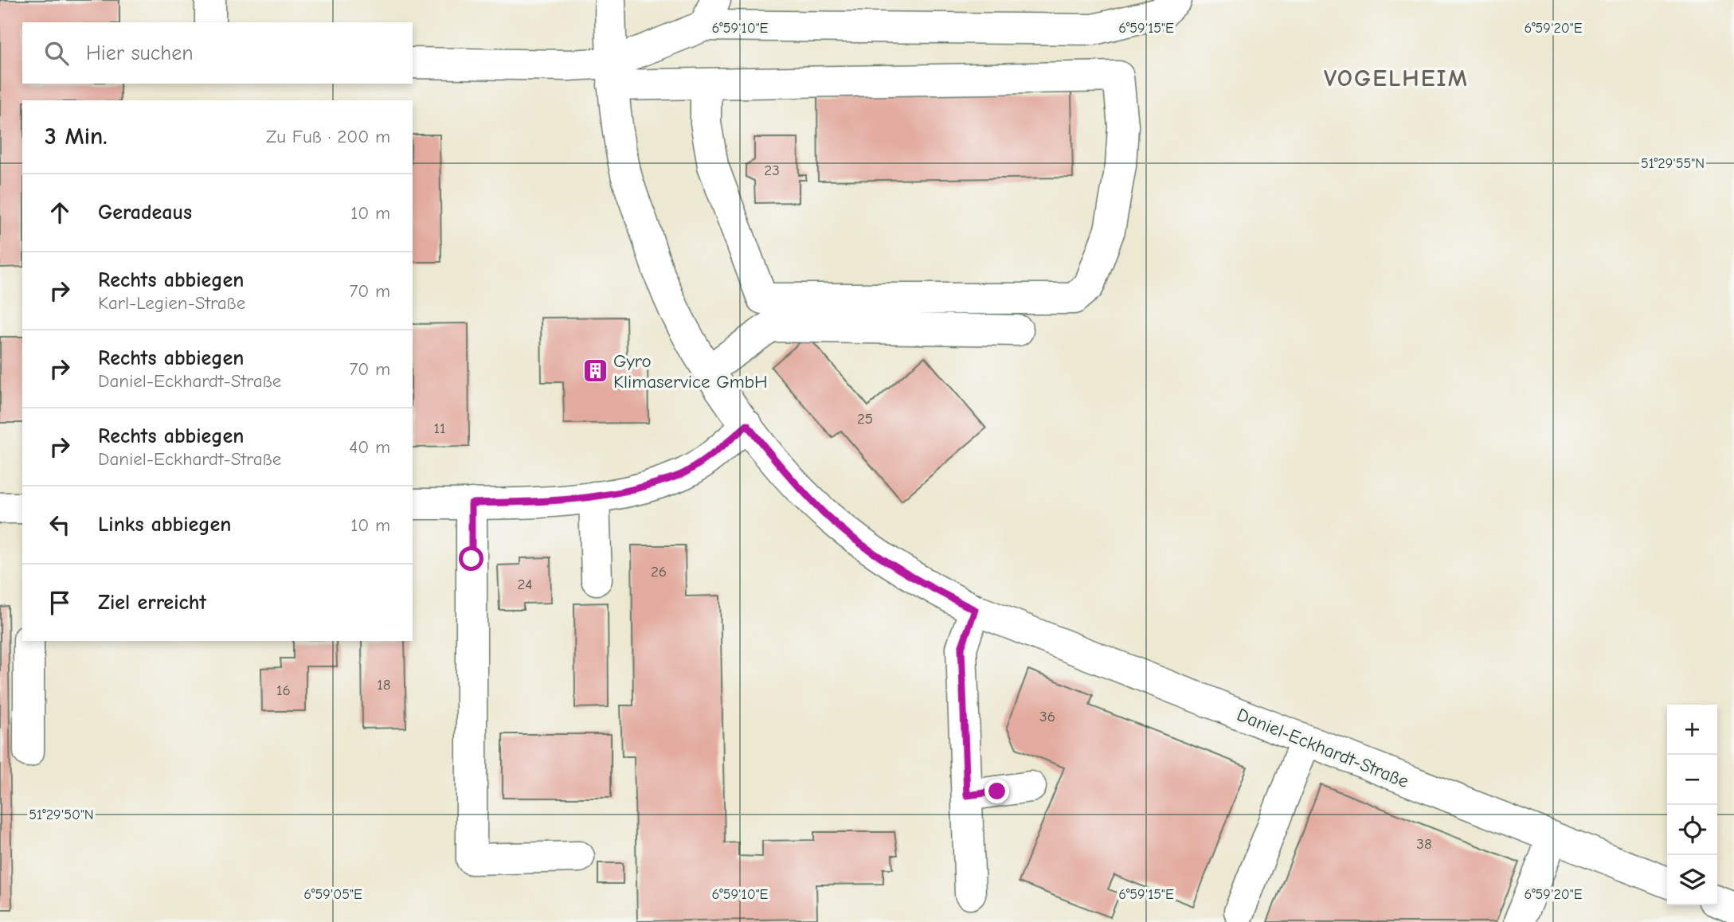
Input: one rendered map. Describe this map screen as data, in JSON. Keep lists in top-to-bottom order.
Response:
{
  "streets": {
    "street": ["Daniel-Eckhardt-Straße"]
  },
  "districts": ["VOGELHEIM"],
  "places": {
    "building": ["Gyro Klimaservice GmbH"]
  },
  "house_numbers": [
    "23",
    "25",
    "11",
    "26",
    "24",
    "18",
    "16",
    "36",
    "38"
  ],
  "page": {
    "search": "Hier suchen",
    "heading": ["3 Min.", "Zu Fuß · 200 m"],
    "list": [
      ["Geradeaus", "10 m"],
      ["Rechts abbiegen", "Karl-Legien-Straße", "70 m"],
      ["Rechts abbiegen", "Daniel-Eckhardt-Straße", "70 m"],
      ["Rechts abbiegen", "Daniel-Eckhardt-Straße", "40 m"],
      ["Links abbiegen", "10 m"],
      "Ziel erreicht"
    ],
    "map_buttons": ["+", "−"]
  },
  "coordinates": [
    "6°59'10\"E",
    "6°59'15\"E",
    "6°59'20\"E",
    "51°29'55\"N",
    "51°29'50\"N",
    "6°59'05\"E"
  ]
}
